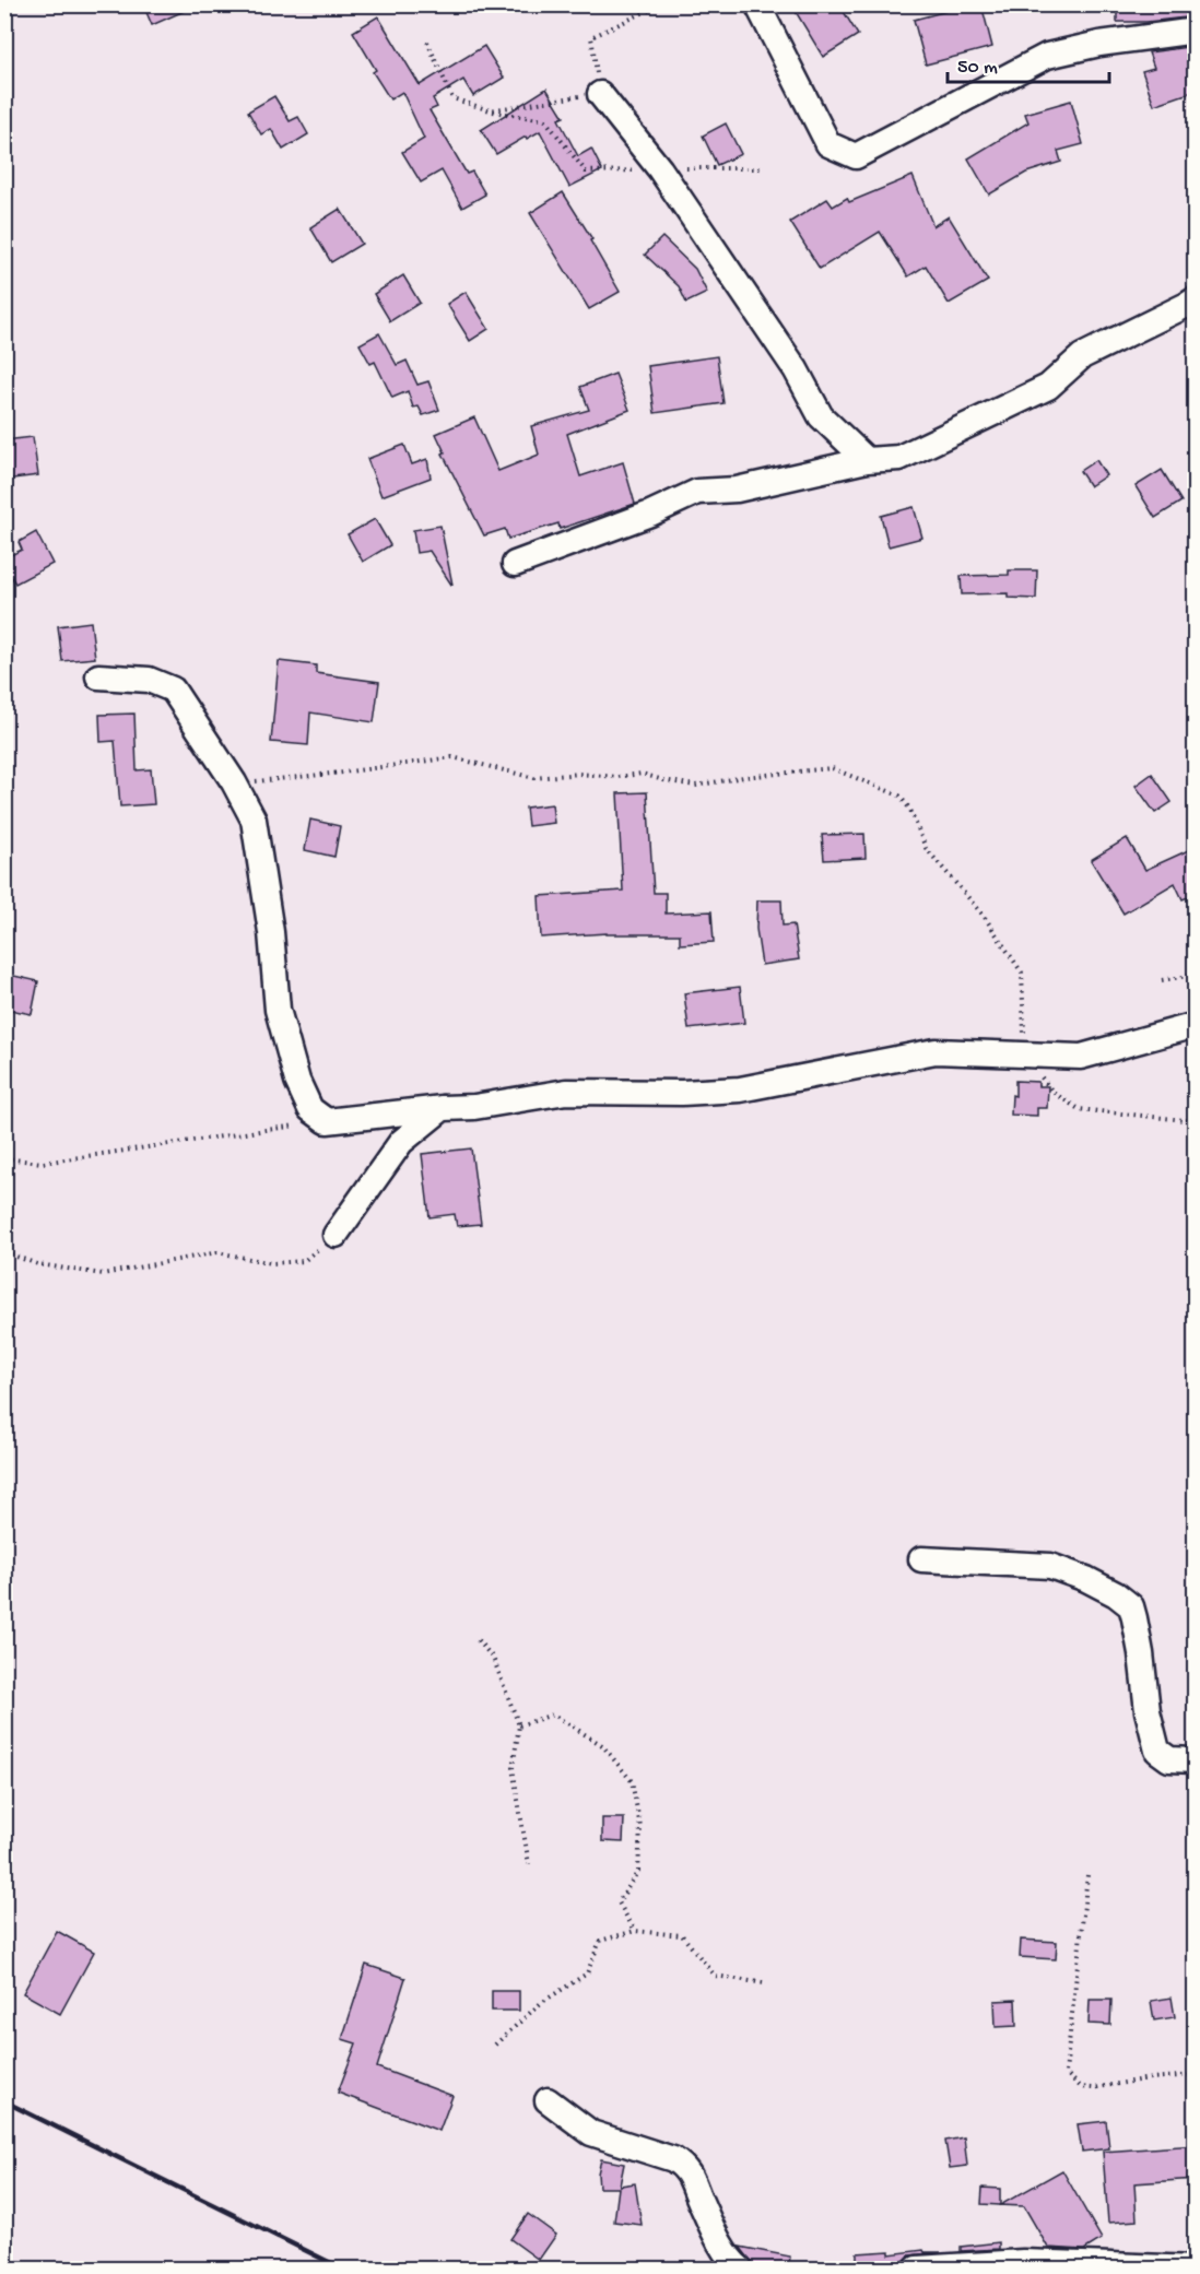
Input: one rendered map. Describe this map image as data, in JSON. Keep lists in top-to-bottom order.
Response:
{
  "scale_bar": "50 m"
}
